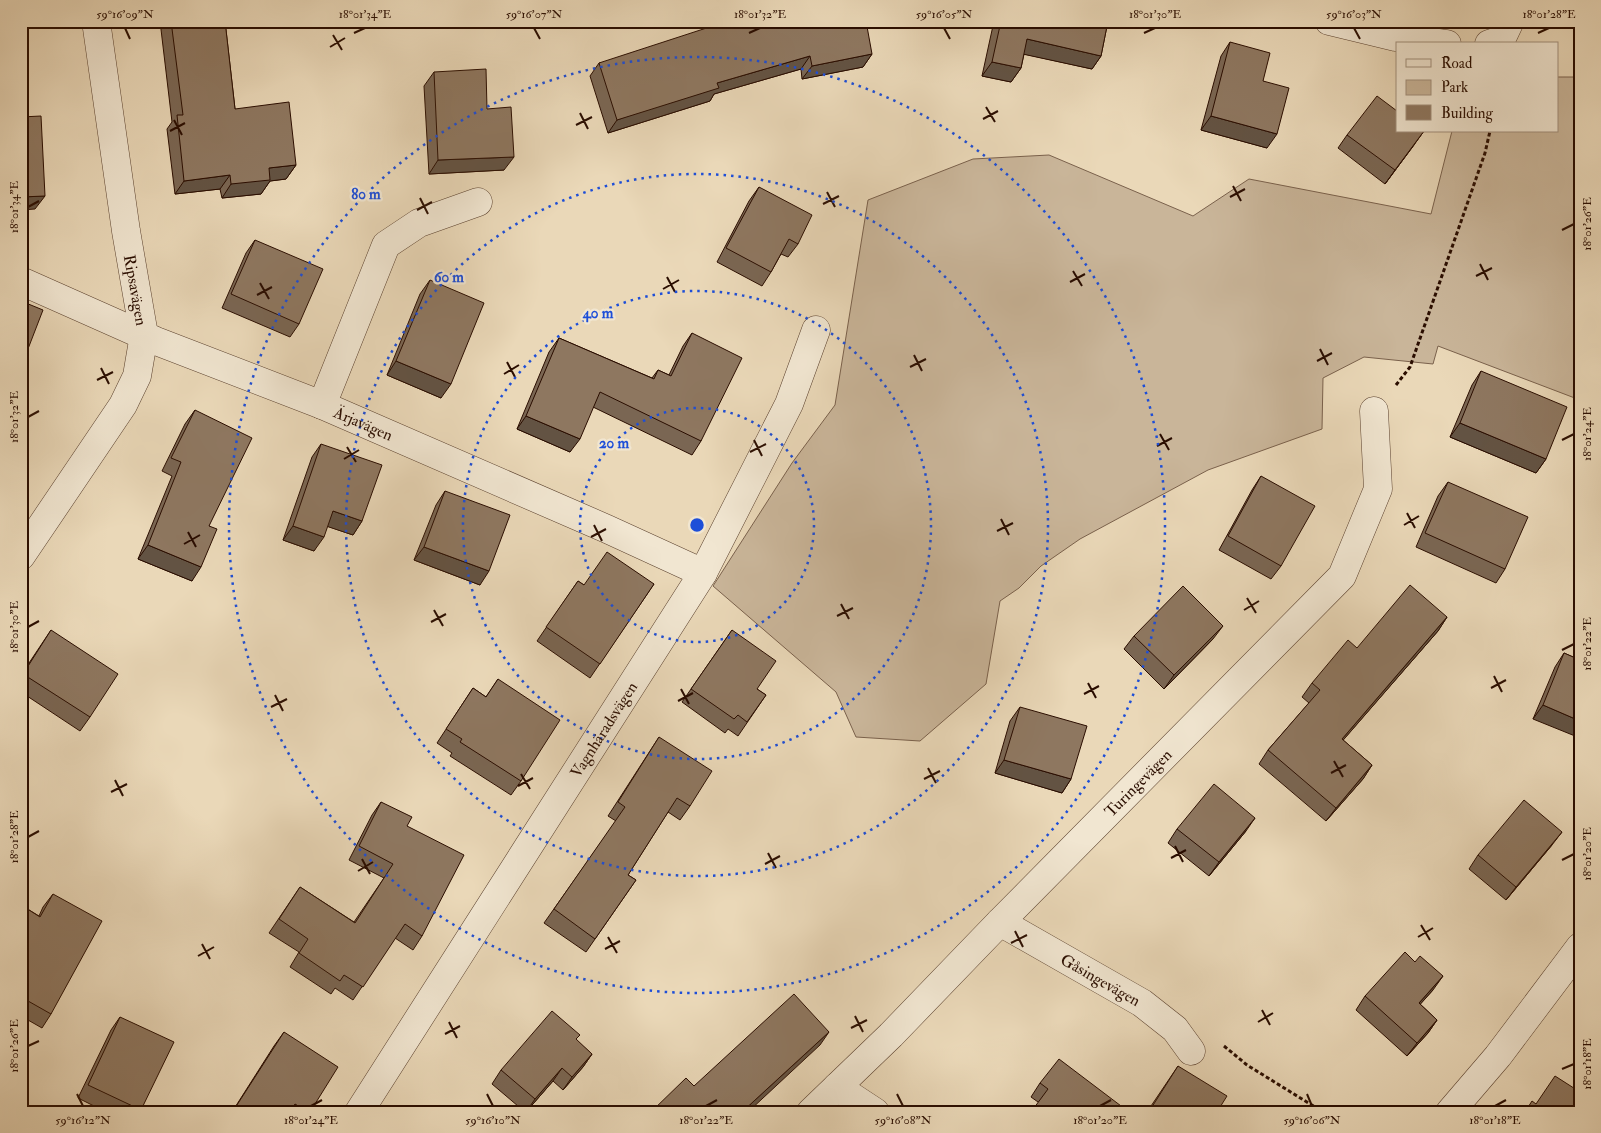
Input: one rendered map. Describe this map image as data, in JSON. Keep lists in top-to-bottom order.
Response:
{
  "streets": {
    "street": [
      "Ripsavägen",
      "Ärjavägen",
      "Vagnhäradsvägen",
      "Turingevägen",
      "Gåsingevägen"
    ]
  },
  "crossings": [
    ["Ripsavägen", "Ärjavägen"],
    ["Ärjavägen", "Vagnhäradsvägen"],
    ["Turingevägen", "Gåsingevägen"]
  ],
  "legend": ["Road", "Park", "Building"],
  "coordinates": [
    "59°16'09\"N",
    "18°01'34\"E",
    "59°16'07\"N",
    "18°01'32\"E",
    "59°16'05\"N",
    "18°01'30\"E",
    "59°16'03\"N",
    "18°01'28\"E",
    "18°01'26\"E",
    "18°01'24\"E",
    "18°01'22\"E",
    "18°01'20\"E",
    "18°01'18\"E",
    "59°16'12\"N",
    "59°16'10\"N",
    "59°16'08\"N",
    "59°16'06\"N"
  ],
  "rings": [
    "80 m",
    "60 m",
    "40 m",
    "20 m"
  ]
}
